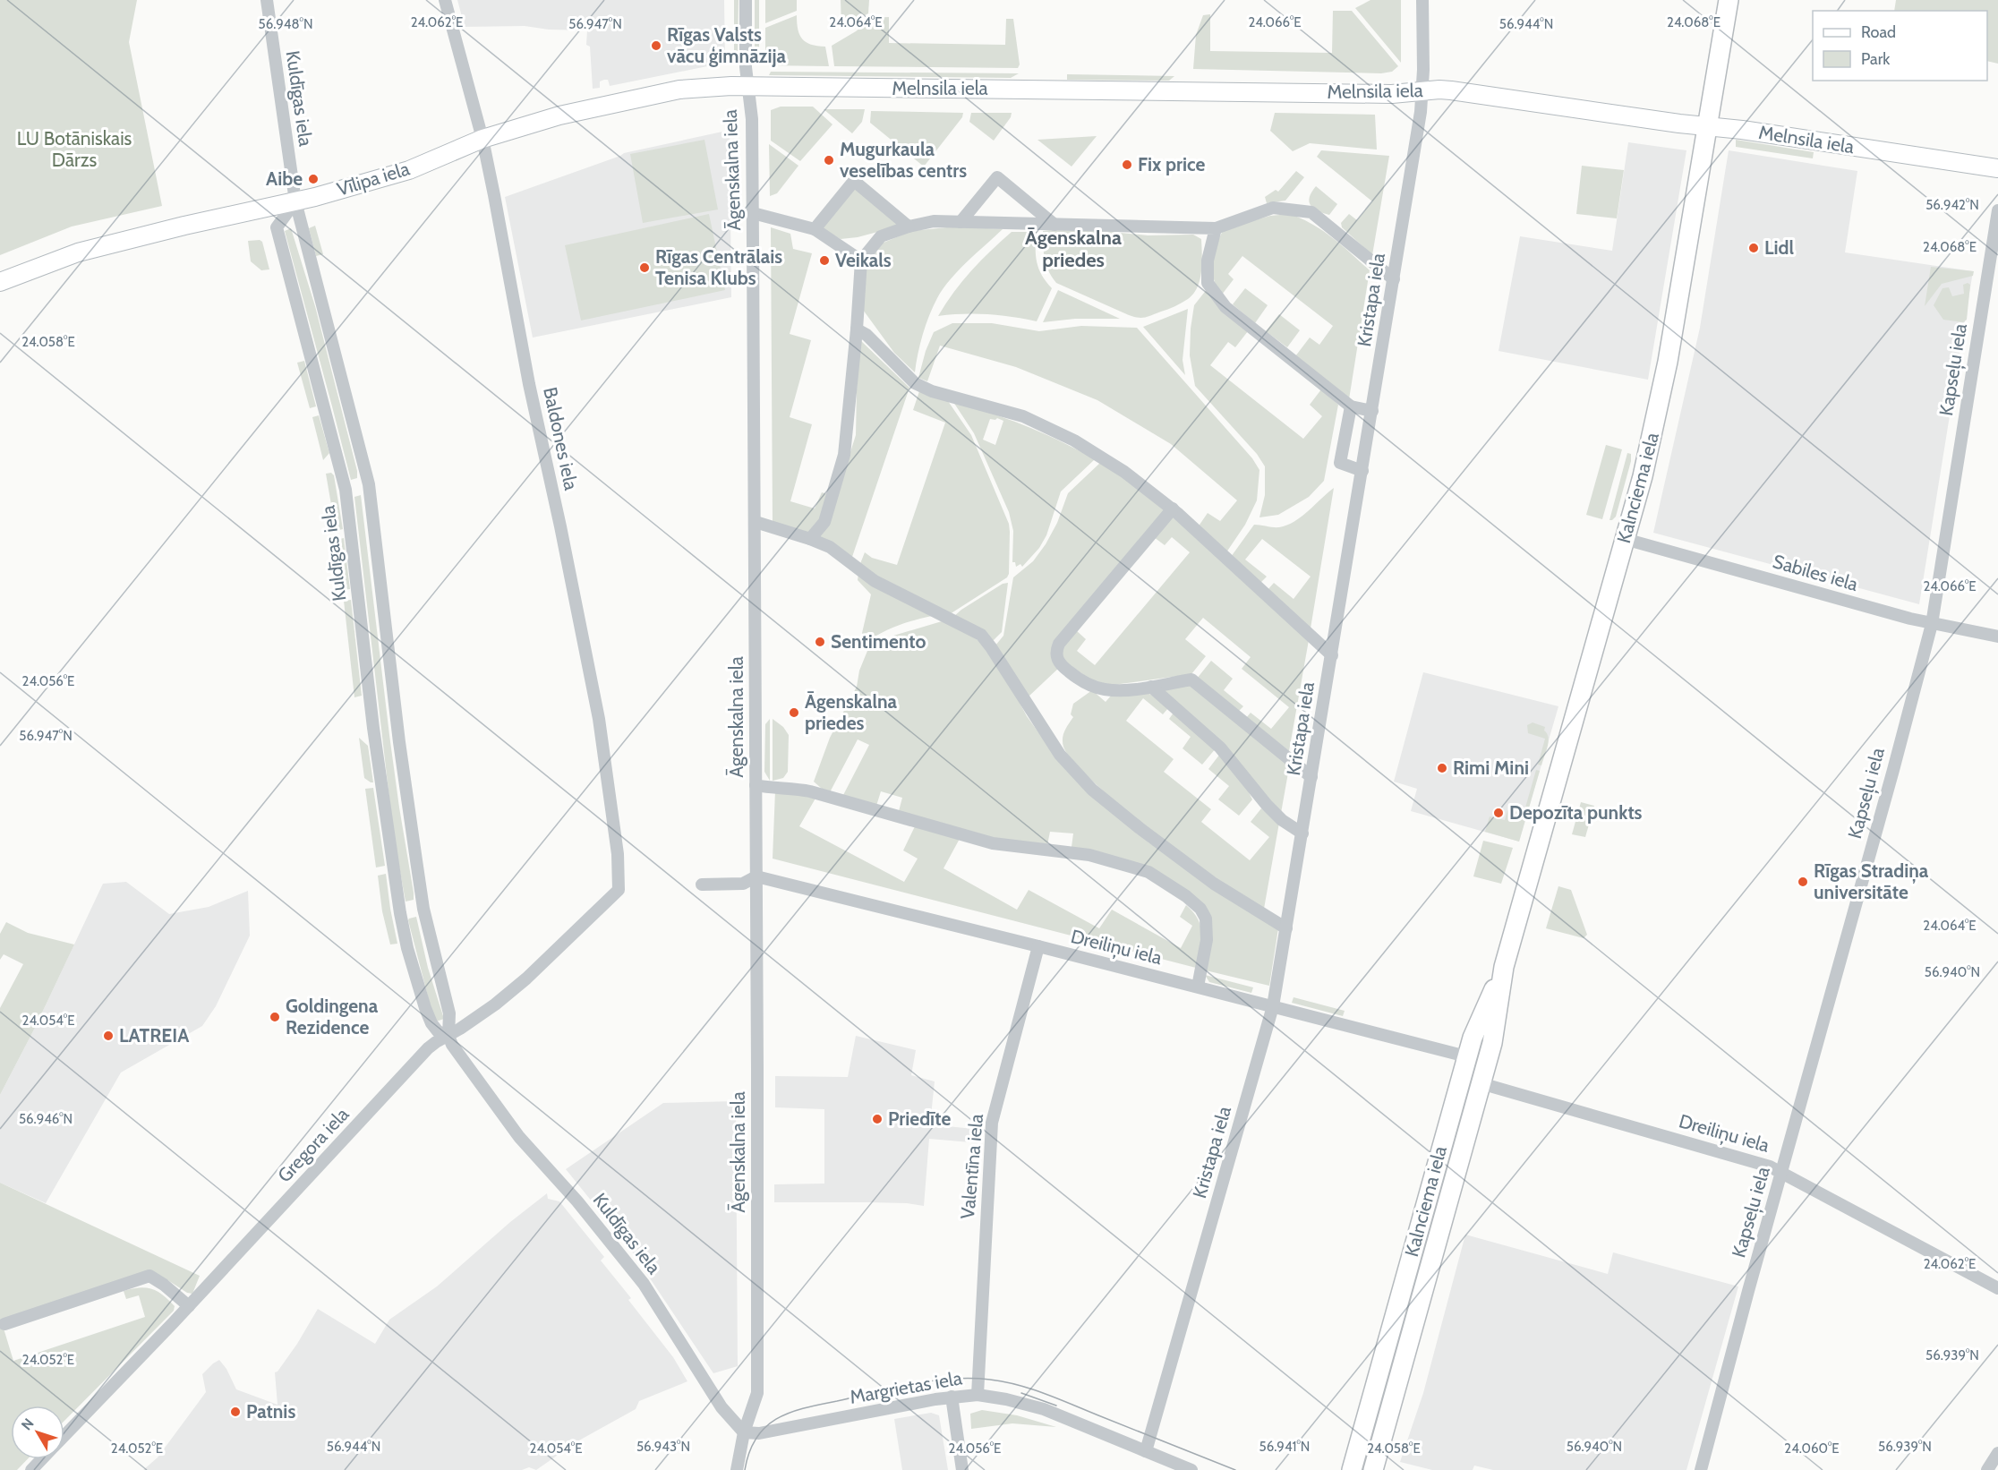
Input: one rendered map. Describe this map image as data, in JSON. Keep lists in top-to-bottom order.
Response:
{
  "streets": {
    "main road": ["Kalnciema iela"],
    "street": [
      "Melnsila iela",
      "Kuldīgas iela",
      "Āgenskalna iela",
      "Vīlipa iela",
      "Kristapa iela",
      "Kapseļu iela",
      "Baldones iela",
      "Sabiles iela",
      "Dreiliņu iela",
      "Gregora iela",
      "Valentīna iela",
      "Margrietas iela"
    ]
  },
  "crossings": [
    ["Melnsila iela", "Āgenskalna iela"],
    ["Melnsila iela", "Vīlipa iela"],
    ["Melnsila iela", "Kristapa iela"],
    ["Melnsila iela", "Kalnciema iela"],
    ["Kuldīgas iela", "Āgenskalna iela"],
    ["Kuldīgas iela", "Vīlipa iela"],
    ["Kuldīgas iela", "Gregora iela"],
    ["Kuldīgas iela", "Margrietas iela"],
    ["Āgenskalna iela", "Vīlipa iela"],
    ["Āgenskalna iela", "Dreiliņu iela"],
    ["Āgenskalna iela", "Margrietas iela"],
    ["Vīlipa iela", "Baldones iela"],
    ["Kristapa iela", "Dreiliņu iela"],
    ["Kristapa iela", "Margrietas iela"],
    ["Kapseļu iela", "Sabiles iela"],
    ["Kapseļu iela", "Dreiliņu iela"],
    ["Baldones iela", "Gregora iela"],
    ["Kalnciema iela", "Sabiles iela"],
    ["Kalnciema iela", "Dreiliņu iela"],
    ["Dreiliņu iela", "Valentīna iela"],
    ["Valentīna iela", "Margrietas iela"]
  ],
  "districts": ["Āgenskalna priedes"],
  "parks": ["LU Botāniskais Dārzs"],
  "places": [
    "Rīgas Valsts vācu ģimnāzija",
    "Mugurkaula veselības centrs",
    "Fix price",
    "Aibe",
    "Lidl",
    "Veikals",
    "Rīgas Centrālais Tenisa Klubs",
    "Sentimento",
    "Āgenskalna priedes",
    "Rimi Mini",
    "Depozīta punkts",
    "Rīgas Stradiņa universitāte",
    "Goldingena Rezidence",
    "LATREIA",
    "Priedīte",
    "Patnis"
  ],
  "legend": ["Road", "Park"],
  "north": "top left",
  "coordinates": [
    "24.062°E",
    "24.064°E",
    "24.066°E",
    "24.068°E",
    "56.948°N",
    "56.947°N",
    "56.944°N",
    "56.942°N",
    "24.058°E",
    "24.056°E",
    "56.940°N",
    "24.054°E",
    "56.946°N",
    "56.939°N",
    "24.052°E",
    "56.943°N",
    "56.941°N",
    "24.060°E"
  ]
}
